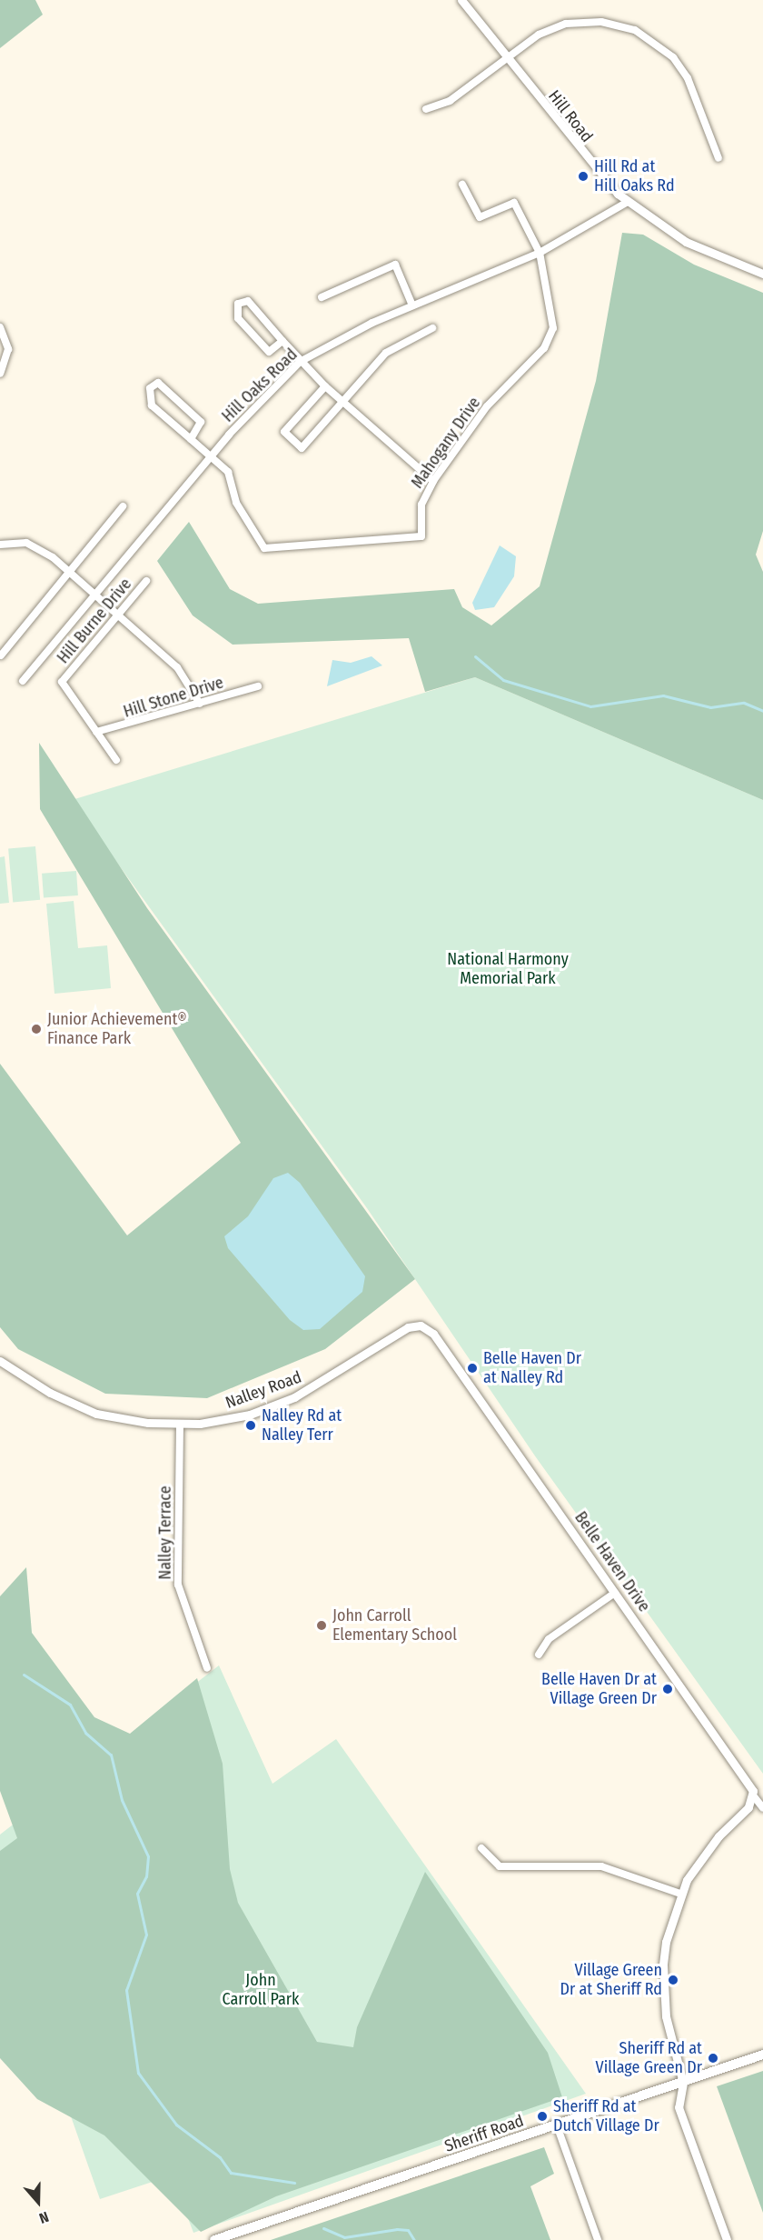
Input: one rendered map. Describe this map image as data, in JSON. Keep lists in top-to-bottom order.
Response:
{
  "streets": {
    "main road": ["Sheriff Road"],
    "street": [
      "Hill Road",
      "Hill Oaks Road",
      "Mahogany Drive",
      "Hill Burne Drive",
      "Hill Stone Drive",
      "Nalley Road",
      "Nalley Terrace",
      "Belle Haven Drive"
    ]
  },
  "crossings": [
    ["Hill Road", "Hill Oaks Road"],
    ["Hill Oaks Road", "Mahogany Drive"],
    ["Hill Burne Drive", "Hill Stone Drive"],
    ["Nalley Road", "Nalley Terrace"],
    ["Nalley Road", "Belle Haven Drive"]
  ],
  "parks": ["National Harmony Memorial Park", "John Carroll Park"],
  "places": [
    "Hill Rd at Hill Oaks Rd",
    "Junior Achievement® Finance Park",
    "Belle Haven Dr at Nalley Rd",
    "Nalley Rd at Nalley Terr",
    "John Carroll Elementary School",
    "Belle Haven Dr at Village Green Dr",
    "Village Green Dr at Sheriff Rd",
    "Sheriff Rd at Village Green Dr",
    "Sheriff Rd at Dutch Village Dr"
  ],
  "north": "bottom"
}
